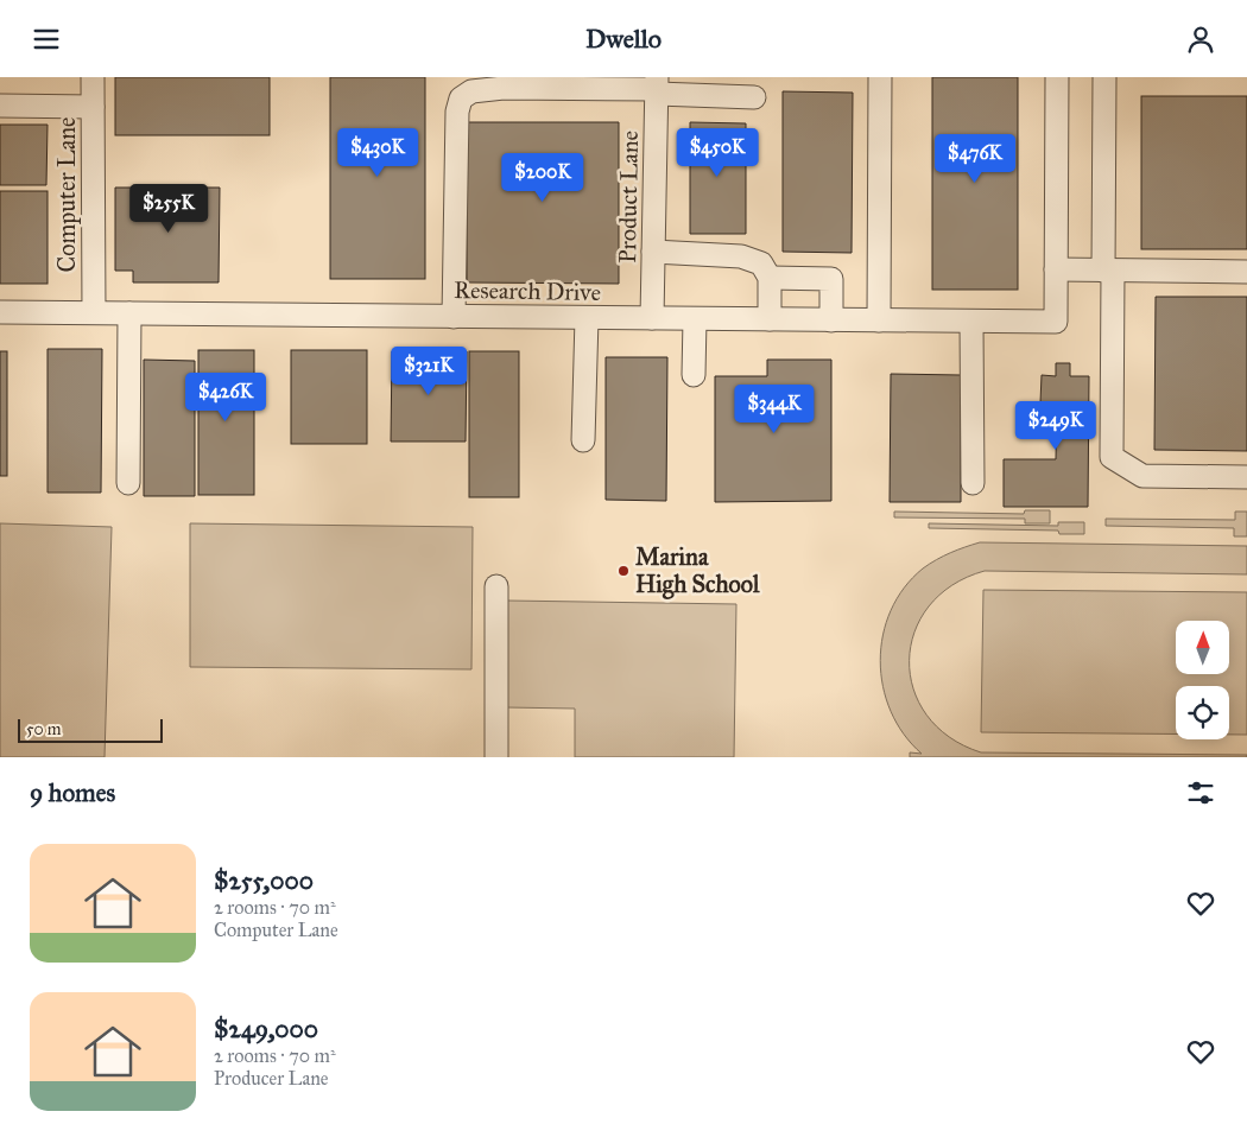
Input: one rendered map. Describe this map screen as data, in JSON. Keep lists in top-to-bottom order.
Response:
{
  "streets": {
    "street": ["Computer Lane", "Product Lane", "Research Drive"]
  },
  "crossings": [
    ["Computer Lane", "Research Drive"],
    ["Product Lane", "Research Drive"]
  ],
  "places": ["Marina High School"],
  "scale_bar": "50 m",
  "north": "top",
  "page": {
    "header": "Dwello",
    "price": [
      "$430K",
      "$450K",
      "$476K",
      "$200K",
      "$255K",
      "$321K",
      "$426K",
      "$344K",
      "$249K"
    ],
    "scale": "50 m",
    "heading": "9 homes",
    "list": [
      {
        "name": "$255,000",
        "note": "2 rooms · 70 m² · Computer Lane"
      },
      {
        "name": "$249,000",
        "note": "2 rooms · 70 m² · Producer Lane"
      }
    ]
  }
}
